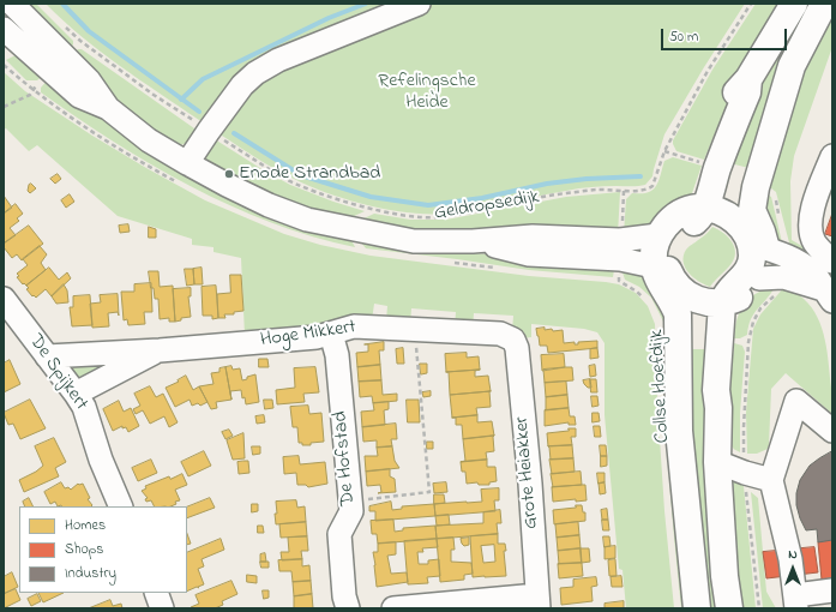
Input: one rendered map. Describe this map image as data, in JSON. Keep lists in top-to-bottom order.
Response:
{
  "streets": {
    "main road": ["Collse Hoefdijk"],
    "street": [
      "Geldropsedijk",
      "Hoge Mikkert",
      "De Spijkert",
      "De Hofstad",
      "Grote Heiakker"
    ]
  },
  "crossings": [
    ["Geldropsedijk", "Collse Hoefdijk"],
    ["Hoge Mikkert", "De Spijkert"],
    ["Hoge Mikkert", "De Hofstad"],
    ["Hoge Mikkert", "Grote Heiakker"]
  ],
  "parks": ["Refelingsche Heide"],
  "places": ["Enode Strandbad"],
  "legend": ["Homes", "Shops", "Industry"],
  "scale_bar": "50 m",
  "north": "top"
}
